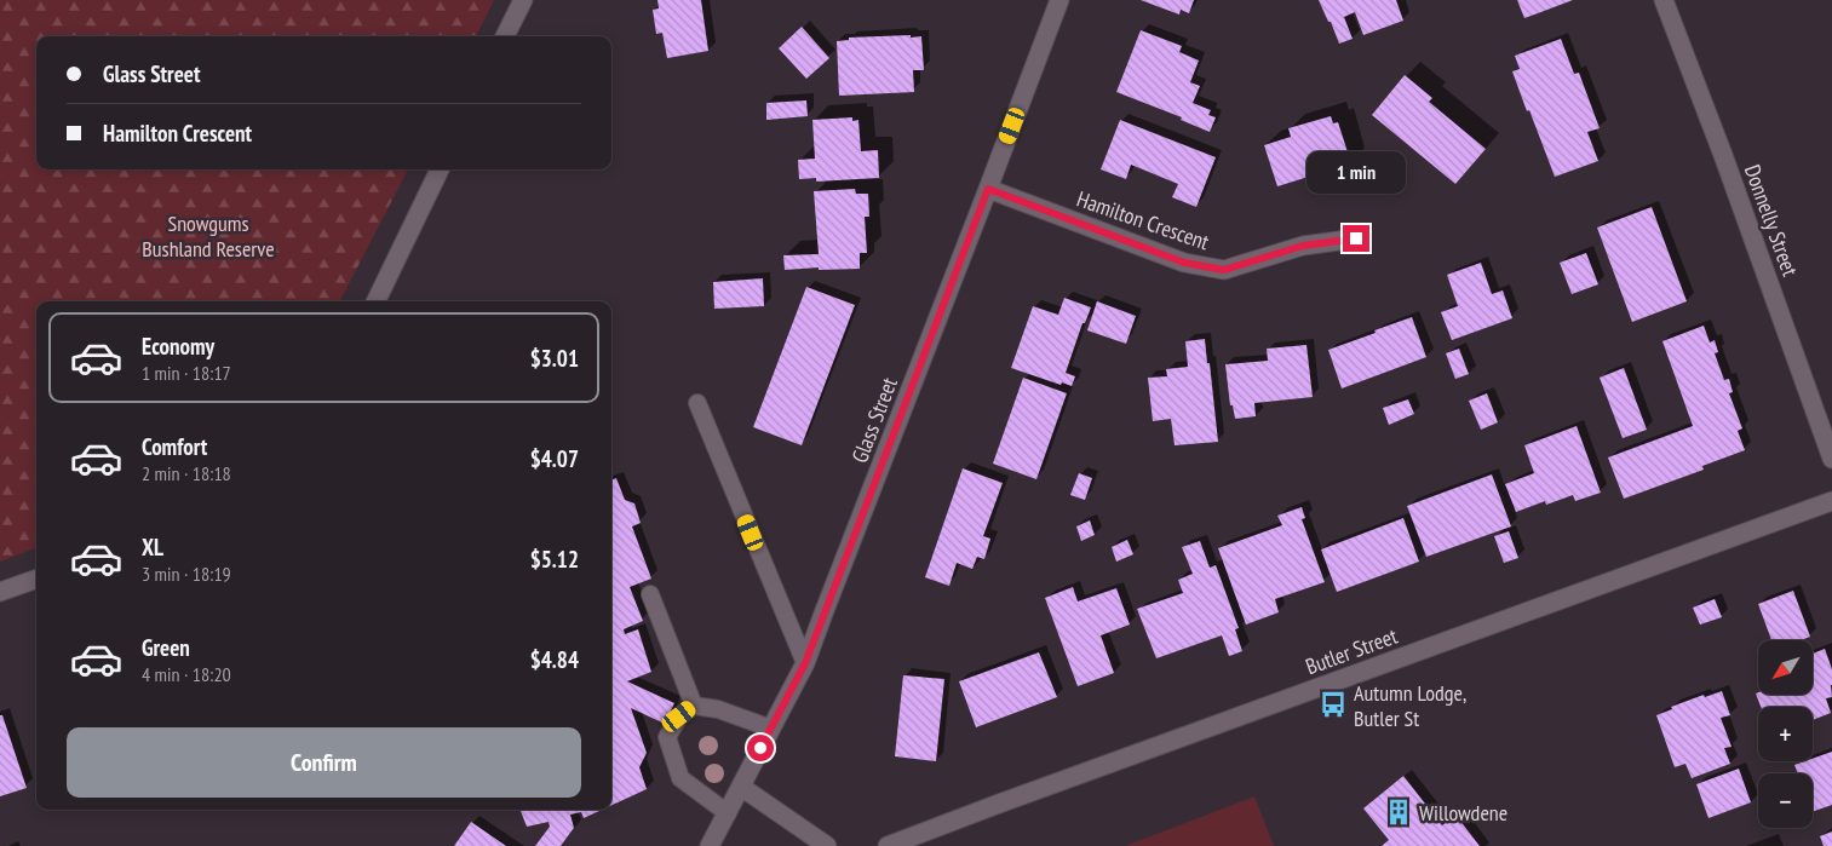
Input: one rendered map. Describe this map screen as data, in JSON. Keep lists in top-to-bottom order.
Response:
{
  "streets": {
    "street": [
      "Hamilton Crescent",
      "Donnelly Street",
      "Glass Street",
      "Butler Street"
    ]
  },
  "crossings": [
    ["Hamilton Crescent", "Glass Street"]
  ],
  "parks": ["Snowgums Bushland Reserve"],
  "places": {
    "bus stop": ["Autumn Lodge, Butler St"],
    "building": ["Willowdene"]
  },
  "north": "bottom left",
  "page": {
    "banner": ["Glass Street", "Hamilton Crescent"],
    "bubble": "1 min",
    "list": [
      {
        "name": "Economy",
        "note": "1 min · 18:17",
        "value": "$3.01"
      },
      {
        "name": "Comfort",
        "note": "2 min · 18:18",
        "value": "$4.07"
      },
      {
        "name": "XL",
        "note": "3 min · 18:19",
        "value": "$5.12"
      },
      {
        "name": "Green",
        "note": "4 min · 18:20",
        "value": "$4.84"
      }
    ],
    "map_buttons": ["+", "−"],
    "buttons": "Confirm"
  }
}
